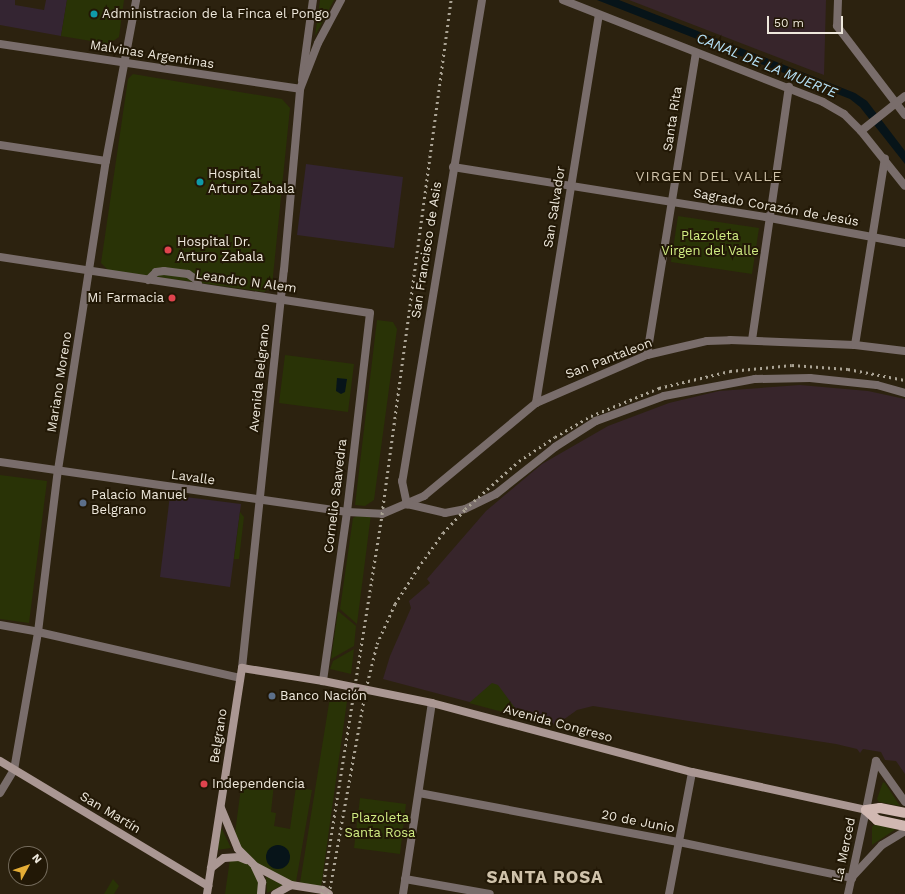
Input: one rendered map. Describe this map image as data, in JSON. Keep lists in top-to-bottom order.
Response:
{
  "streets": {
    "main road": ["Avenida Congreso", "Belgrano", "San Martín"],
    "street": [
      "Malvinas Argentinas",
      "Santa Rita",
      "San Salvador",
      "Sagrado Corazón de Jesús",
      "San Francisco de Asis",
      "Leandro N Alem",
      "San Pantaleon",
      "Avenida Belgrano",
      "Mariano Moreno",
      "Lavalle",
      "Cornelio Saavedra",
      "20 de Junio",
      "La Merced"
    ]
  },
  "crossings": [
    ["Malvinas Argentinas", "Avenida Belgrano"],
    ["Malvinas Argentinas", "Mariano Moreno"],
    ["Santa Rita", "Sagrado Corazón de Jesús"],
    ["Santa Rita", "San Pantaleon"],
    ["San Salvador", "Sagrado Corazón de Jesús"],
    ["San Salvador", "San Pantaleon"],
    ["Sagrado Corazón de Jesús", "San Francisco de Asis"],
    ["San Francisco de Asis", "San Pantaleon"],
    ["Leandro N Alem", "Avenida Belgrano"],
    ["Leandro N Alem", "Mariano Moreno"],
    ["Leandro N Alem", "Cornelio Saavedra"],
    ["San Pantaleon", "Lavalle"],
    ["Avenida Belgrano", "Lavalle"],
    ["Avenida Belgrano", "Avenida Congreso"],
    ["Avenida Belgrano", "Belgrano"],
    ["Mariano Moreno", "Lavalle"],
    ["Mariano Moreno", "San Martín"],
    ["Lavalle", "Cornelio Saavedra"],
    ["Cornelio Saavedra", "Avenida Congreso"],
    ["Avenida Congreso", "Belgrano"],
    ["Avenida Congreso", "La Merced"],
    ["Belgrano", "San Martín"],
    ["20 de Junio", "La Merced"]
  ],
  "districts": ["VIRGEN DEL VALLE", "SANTA ROSA"],
  "water": ["CANAL DE LA MUERTE"],
  "parks": ["Plazoleta Virgen del Valle", "Plazoleta Santa Rosa"],
  "places": [
    "Administracion de la Finca el Pongo",
    "Hospital Arturo Zabala",
    "Hospital Dr. Arturo Zabala",
    "Mi Farmacia",
    "Palacio Manuel Belgrano",
    "Banco Nación",
    "Independencia"
  ],
  "scale_bar": "50 m",
  "north": "top right"
}
